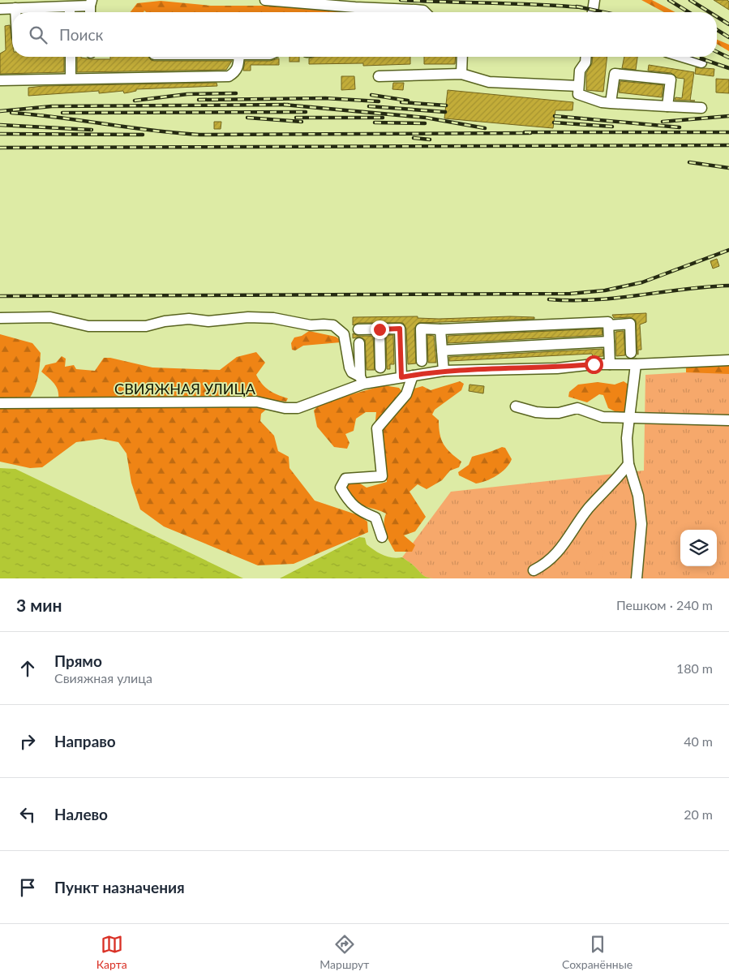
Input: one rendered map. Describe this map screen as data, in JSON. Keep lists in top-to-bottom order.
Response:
{
  "streets": {
    "street": ["СВИЯЖНАЯ УЛИЦА"]
  },
  "page": {
    "search": "Поиск",
    "heading": ["3 мин", "Пешком · 240 m"],
    "list": [
      ["Прямо", "Свияжная улица", "180 m"],
      ["Направо", "40 m"],
      ["Налево", "20 m"],
      "Пункт назначения"
    ],
    "nav": ["Карта", "Маршрут", "Сохранённые"]
  }
}
